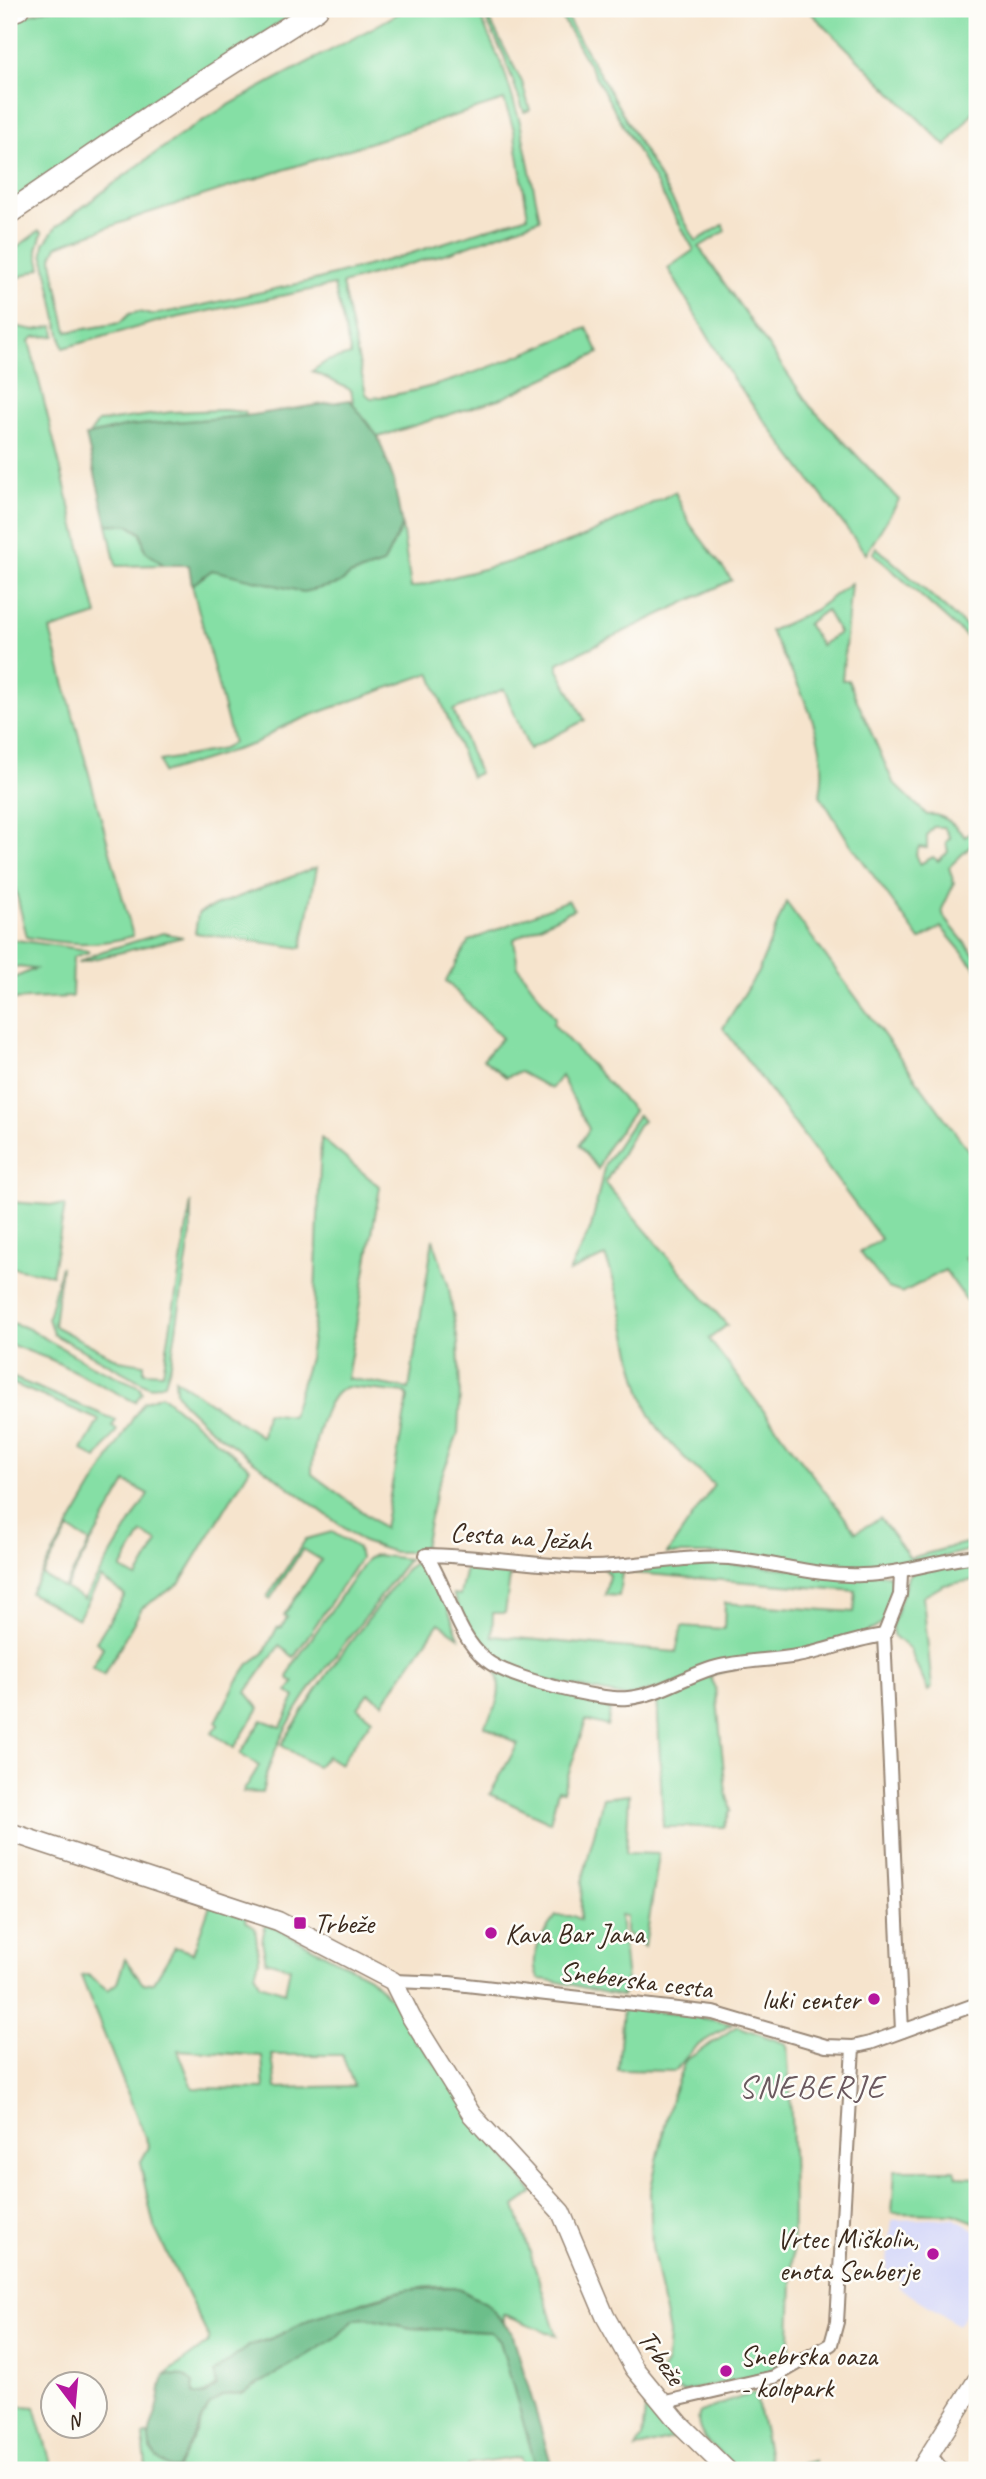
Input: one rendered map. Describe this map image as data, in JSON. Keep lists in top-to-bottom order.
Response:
{
  "streets": {
    "street": ["Cesta na Ježah", "Sneberska cesta", "Trbeže"]
  },
  "crossings": [
    ["Sneberska cesta", "Trbeže"]
  ],
  "districts": ["SNEBERJE"],
  "places": {
    "transit": ["Trbeže"],
    "other": [
      "Kava Bar Jana",
      "luki center",
      "Vrtec Miškolin, enota Senberje",
      "Snebrska oaza - kolopark"
    ]
  },
  "north": "bottom"
}
